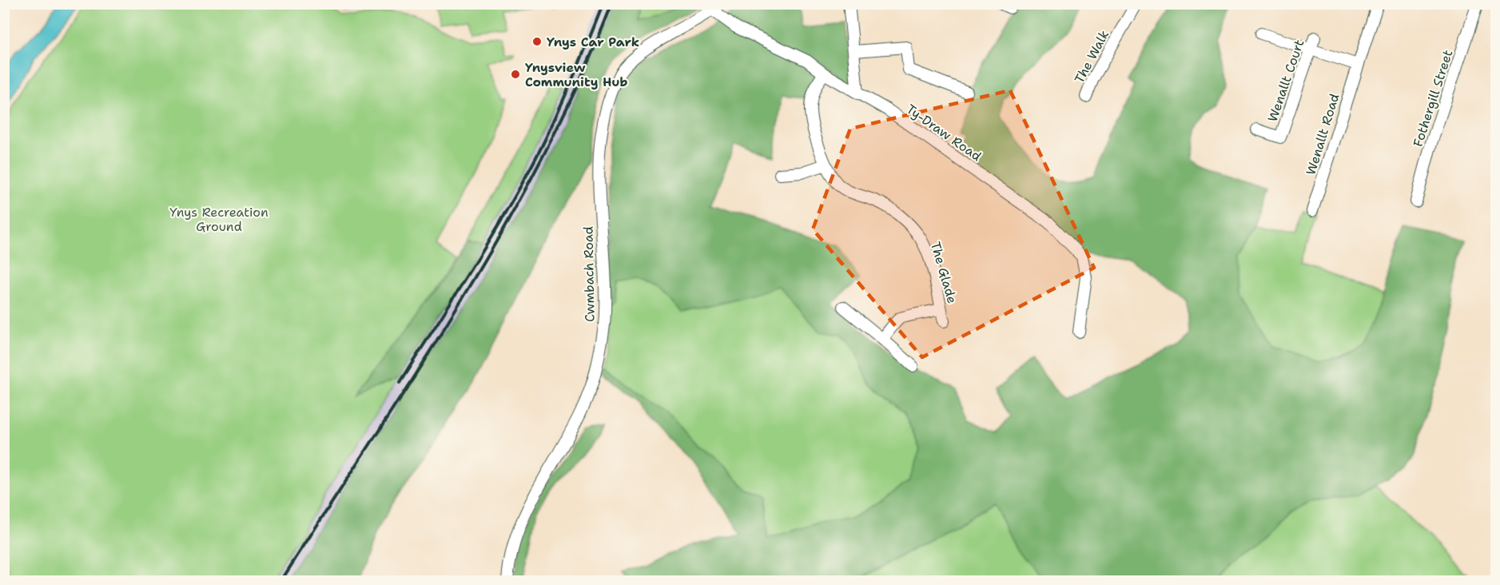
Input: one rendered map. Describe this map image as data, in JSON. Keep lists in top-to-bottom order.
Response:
{
  "streets": {
    "street": [
      "The Walk",
      "Wenallt Court",
      "Fothergill Street",
      "Ty-Draw Road",
      "Wenallt Road",
      "The Glade",
      "Cwmbach Road"
    ]
  },
  "crossings": [
    ["Ty-Draw Road", "The Glade"],
    ["Ty-Draw Road", "Cwmbach Road"]
  ],
  "parks": ["Ynys Recreation Ground"],
  "places": ["Ynys Car Park", "Ynysview Community Hub"]
}
